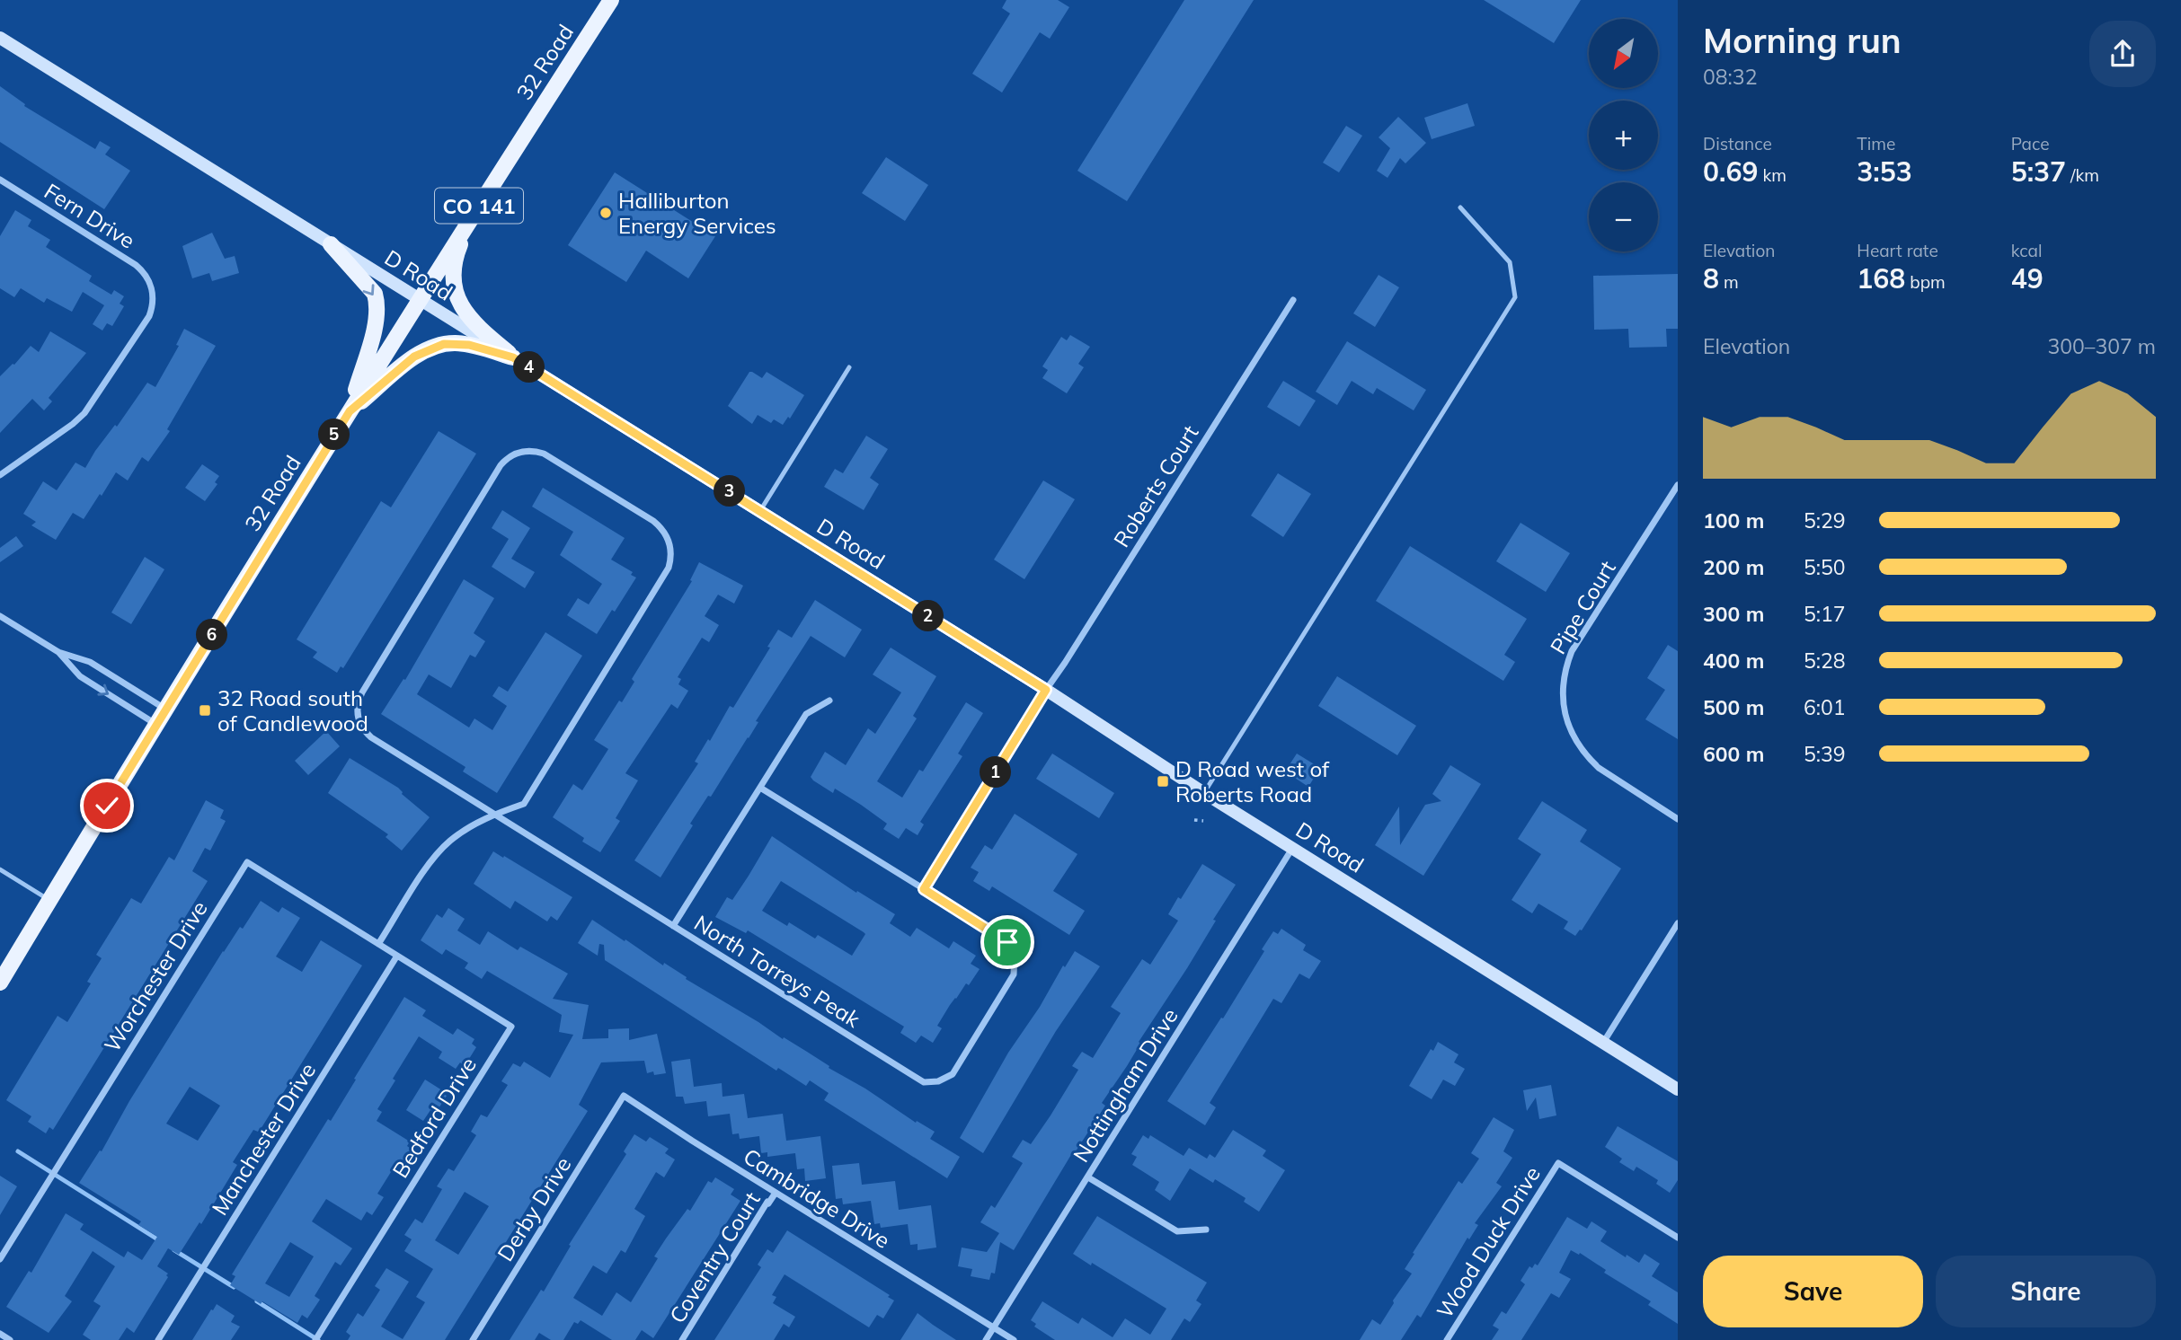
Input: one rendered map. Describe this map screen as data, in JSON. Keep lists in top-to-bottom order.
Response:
{
  "streets": {
    "main road": ["32 Road", "CO 141"],
    "street": [
      "Fern Drive",
      "D Road",
      "Roberts Court",
      "Pipe Court",
      "North Torreys Peak",
      "Worchester Drive",
      "Nottingham Drive",
      "Bedford Drive",
      "Manchester Drive",
      "Cambridge Drive",
      "Derby Drive",
      "Wood Duck Drive",
      "Coventry Court"
    ]
  },
  "crossings": [
    ["32 Road", "D Road"],
    ["D Road", "Roberts Court"],
    ["D Road", "Nottingham Drive"],
    ["Roberts Court", "North Torreys Peak"],
    ["Worchester Drive", "Bedford Drive"],
    ["Worchester Drive", "Manchester Drive"],
    ["Nottingham Drive", "Cambridge Drive"],
    ["Bedford Drive", "Manchester Drive"],
    ["Cambridge Drive", "Derby Drive"],
    ["Cambridge Drive", "Coventry Court"]
  ],
  "places": {
    "other": ["Halliburton Energy Services"],
    "transit": ["32 Road south of Candlewood", "D Road west of Roberts Road"]
  },
  "north": "bottom left",
  "page": {
    "heading": ["Morning run", "08:32"],
    "map_buttons": ["+", "−"],
    "stats": [
      ["Distance", "0.69 km"],
      ["Time", "3:53"],
      ["Pace", "5:37 /km"],
      ["Elevation", "8 m"],
      ["Heart rate", "168 bpm"],
      ["kcal", "49"]
    ],
    "chart": ["Elevation", "300–307 m"],
    "pins": [
      "4",
      "5",
      "3",
      "2",
      "6",
      "1"
    ],
    "list": [
      {
        "name": "100 m",
        "note": "5:29"
      },
      {
        "name": "200 m",
        "note": "5:50"
      },
      {
        "name": "300 m",
        "note": "5:17"
      },
      {
        "name": "400 m",
        "note": "5:28"
      },
      {
        "name": "500 m",
        "note": "6:01"
      },
      {
        "name": "600 m",
        "note": "5:39"
      }
    ],
    "buttons": ["Save", "Share"]
  }
}
